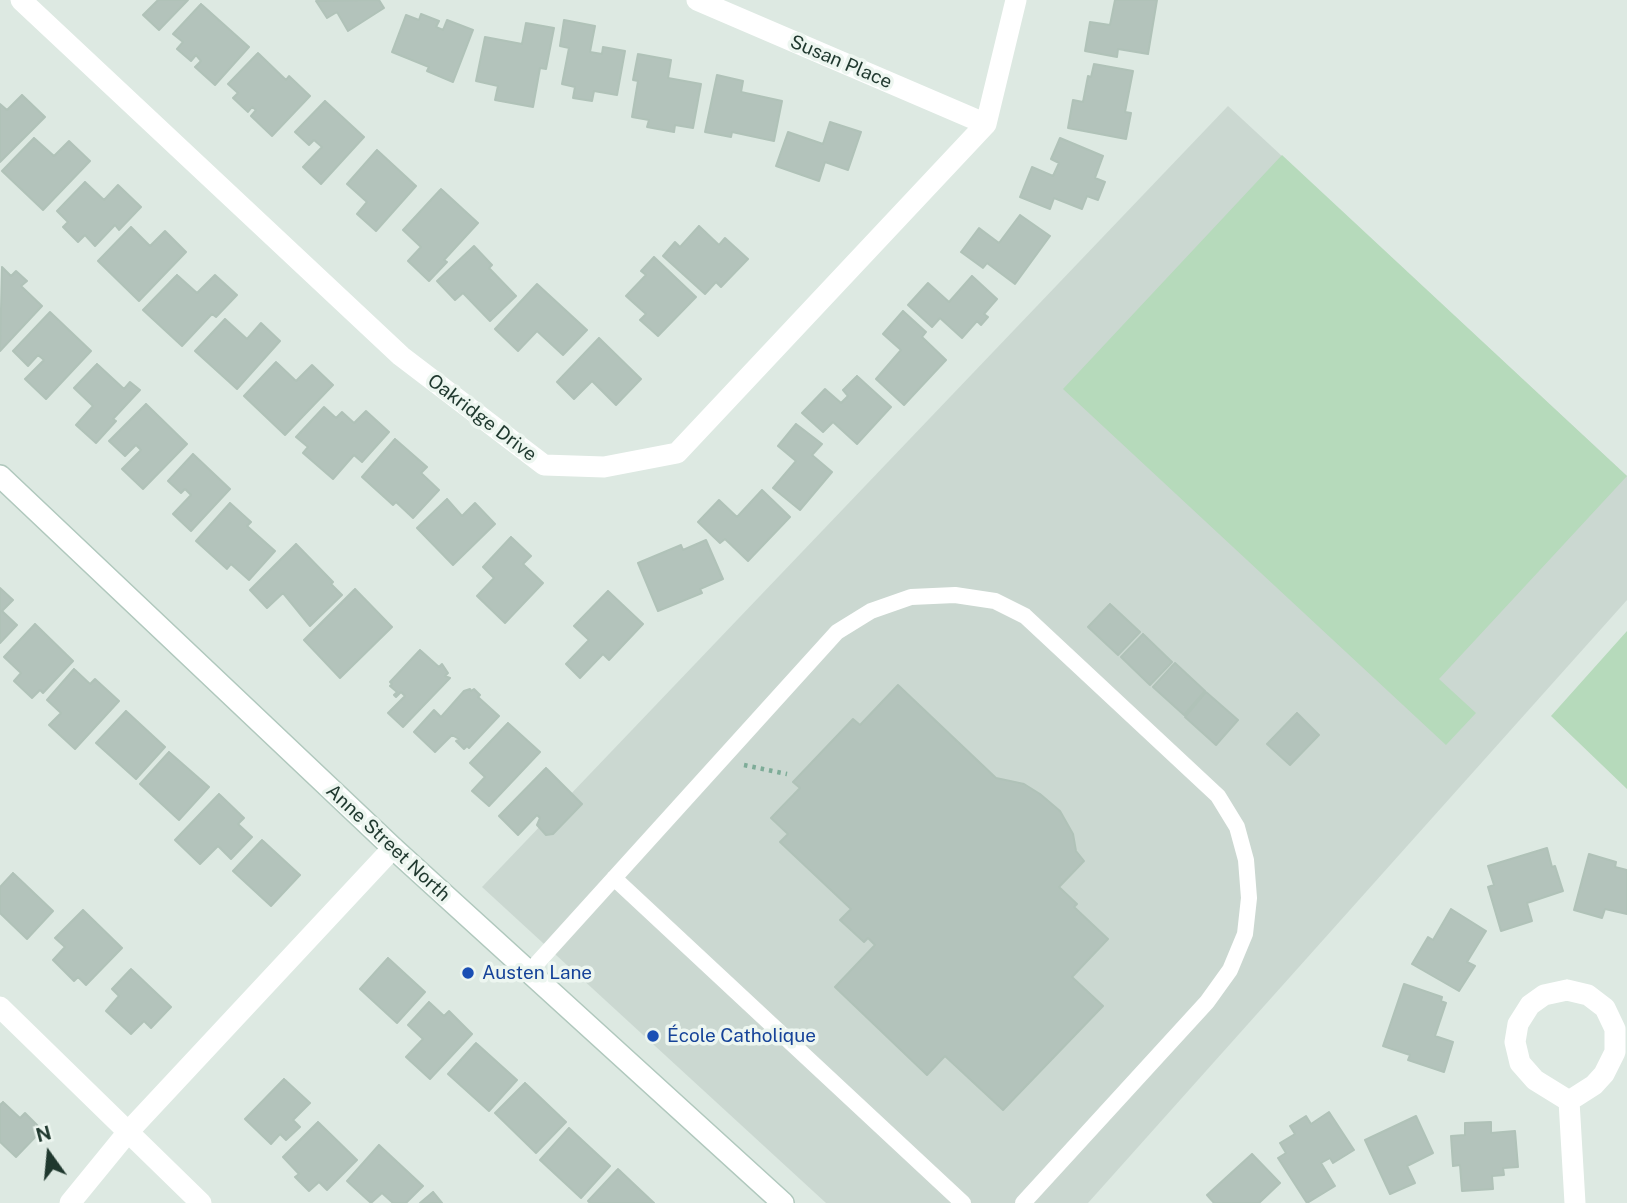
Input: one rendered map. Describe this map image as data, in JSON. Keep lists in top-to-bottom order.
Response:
{
  "streets": {
    "street": ["Susan Place", "Oakridge Drive", "Anne Street North"]
  },
  "crossings": [
    ["Susan Place", "Oakridge Drive"]
  ],
  "places": ["Austen Lane", "École Catholique"],
  "north": "top"
}
